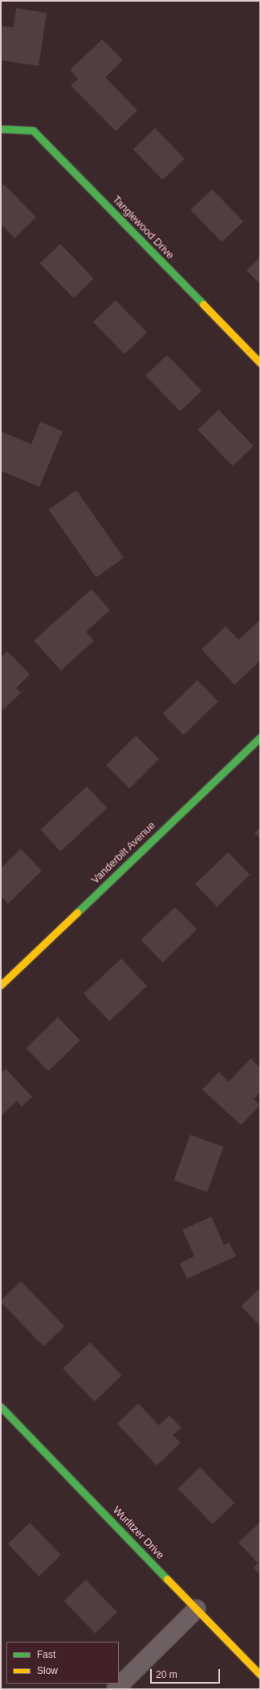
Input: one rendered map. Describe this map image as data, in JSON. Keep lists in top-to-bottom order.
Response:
{
  "streets": {
    "street": ["Tanglewood Drive", "Vanderbilt Avenue", "Wurlitzer Drive"]
  },
  "legend": ["Fast", "Slow"],
  "scale_bar": "20 m"
}
